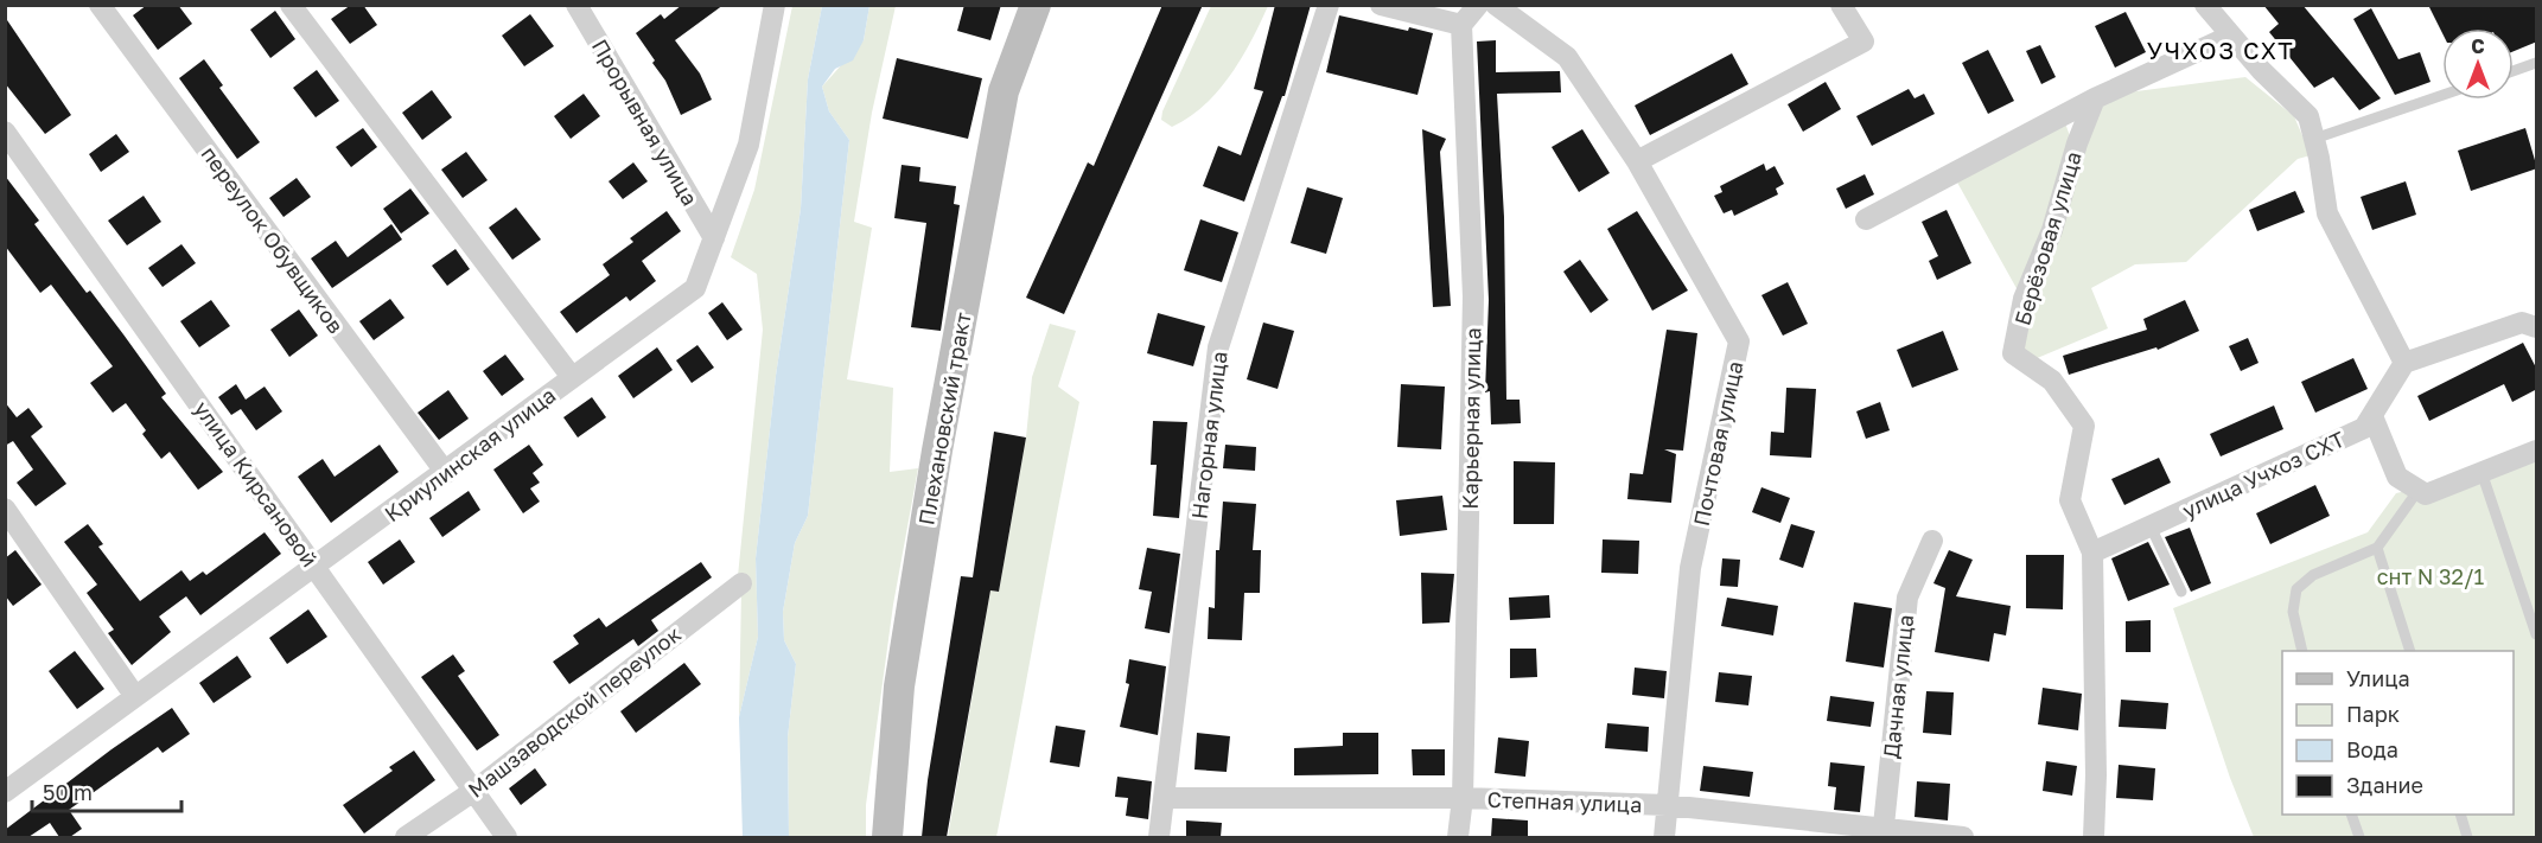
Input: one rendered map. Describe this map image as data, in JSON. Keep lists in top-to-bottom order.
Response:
{
  "streets": {
    "street": [
      "Прорывная улица",
      "Берёзовая улица",
      "переулок Обувщиков",
      "Плехановский тракт",
      "Карьерная улица",
      "Нагорная улица",
      "Почтовая улица",
      "Криулинская улица",
      "улица Учхоз СХТ",
      "улица Кирсановой",
      "Дачная улица",
      "Машзаводской переулок",
      "Степная улица"
    ]
  },
  "crossings": [
    ["Прорывная улица", "Криулинская улица"],
    ["Берёзовая улица", "улица Учхоз СХТ"],
    ["переулок Обувщиков", "Криулинская улица"],
    ["Карьерная улица", "Степная улица"],
    ["Нагорная улица", "Степная улица"],
    ["Почтовая улица", "Степная улица"],
    ["Криулинская улица", "улица Кирсановой"],
    ["улица Кирсановой", "Машзаводской переулок"],
    ["Дачная улица", "Степная улица"]
  ],
  "districts": ["УЧХОЗ СХТ"],
  "parks": ["снт N 32/1"],
  "legend": [
    "Улица",
    "Парк",
    "Вода",
    "Здание"
  ],
  "scale_bar": "50 m",
  "north": "top"
}
